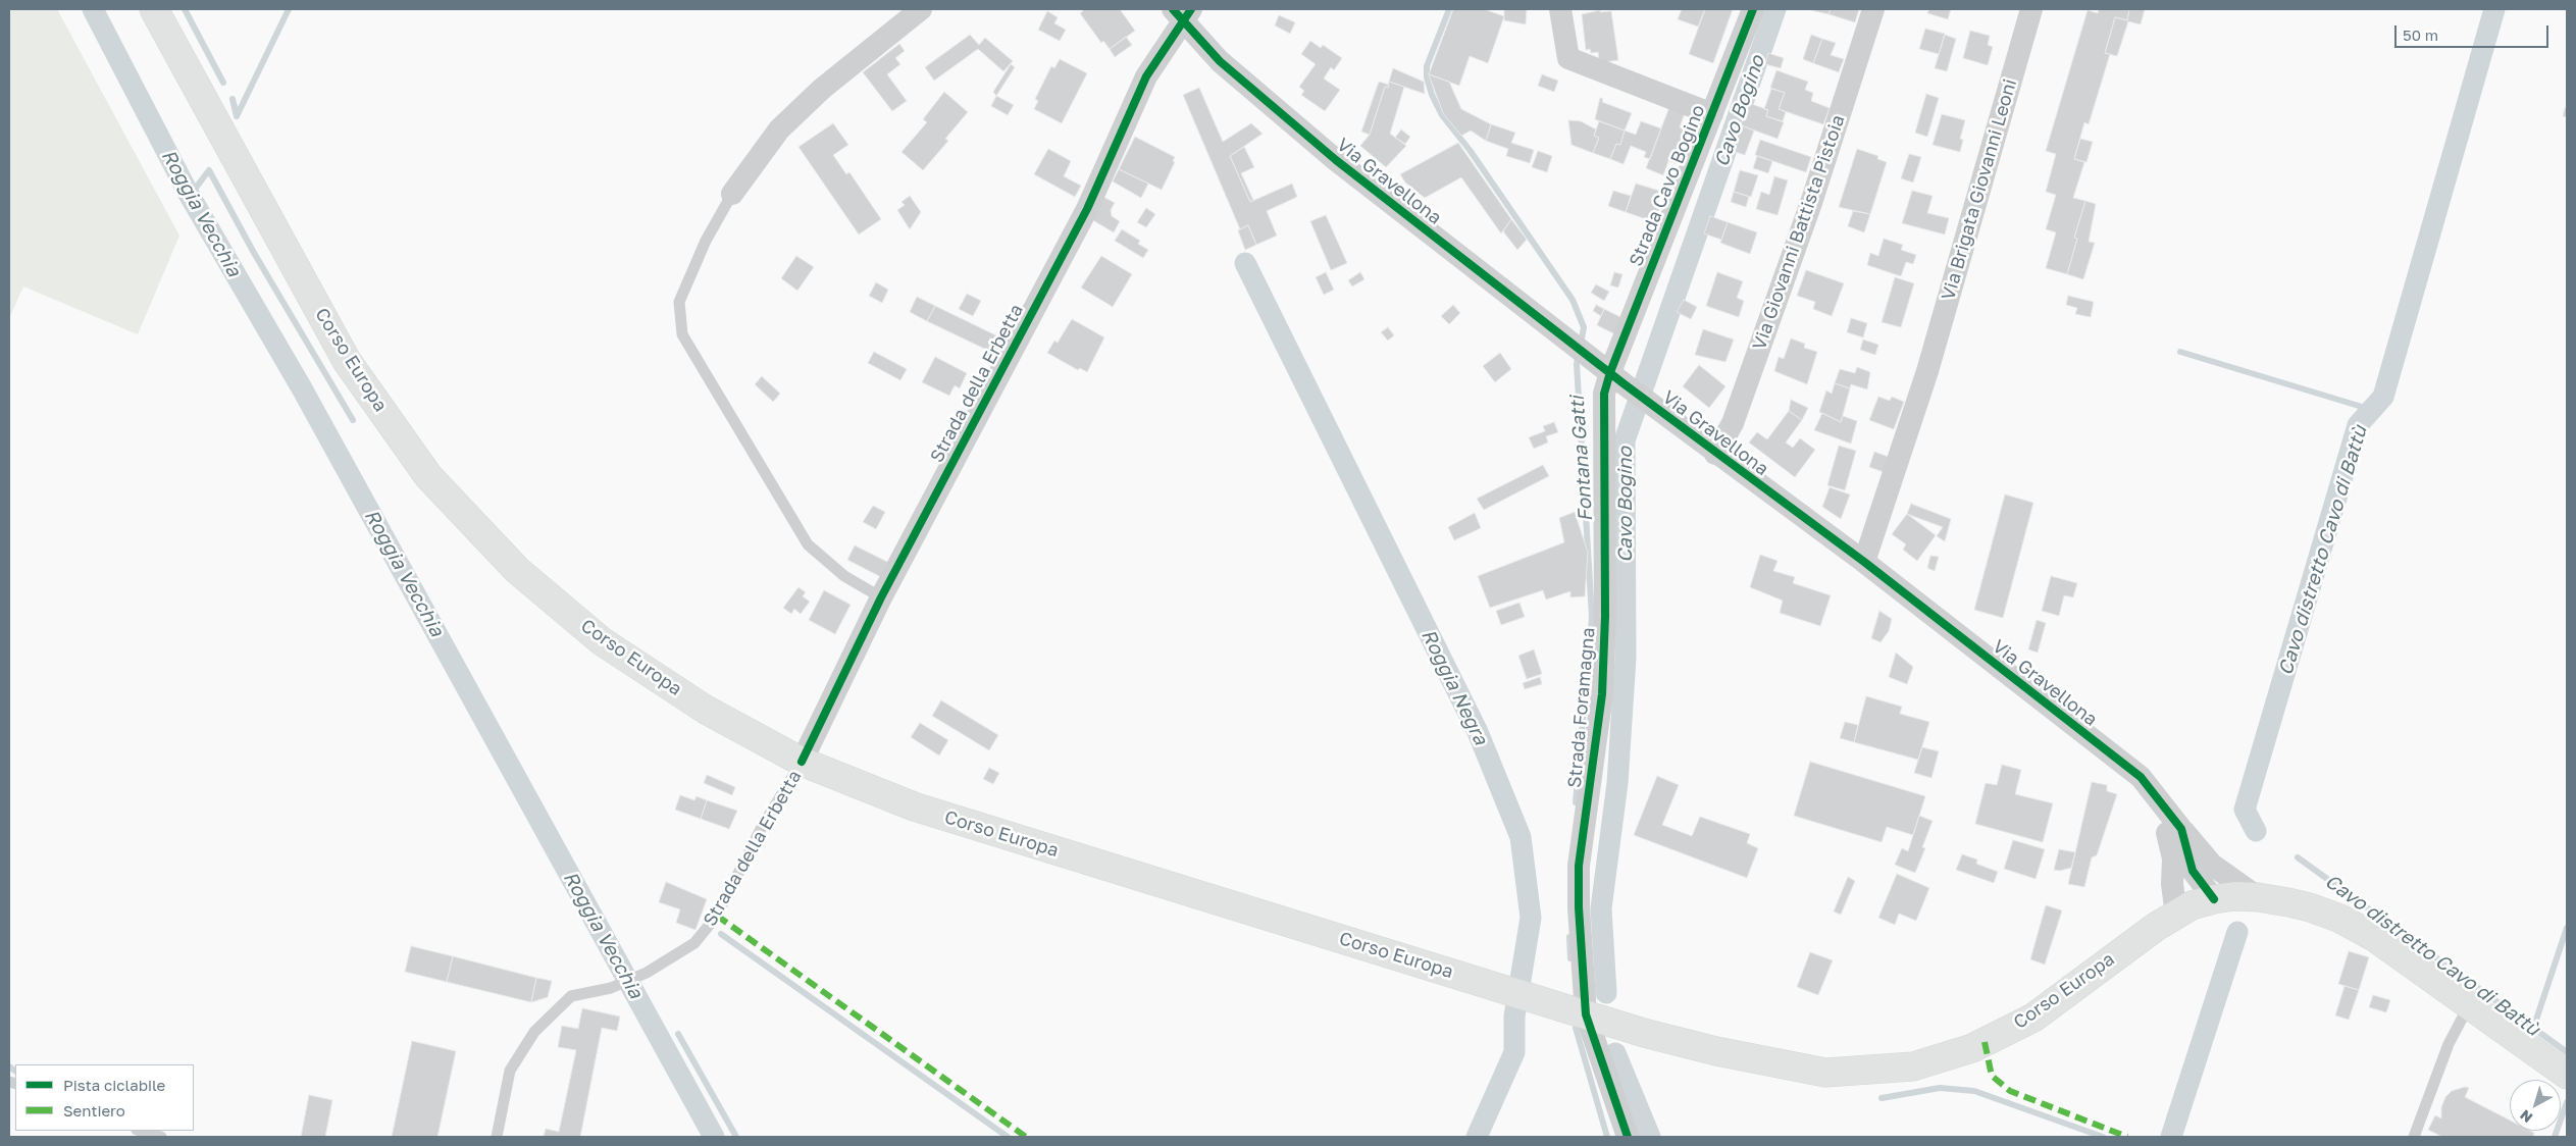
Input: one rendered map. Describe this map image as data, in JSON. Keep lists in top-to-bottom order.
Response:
{
  "streets": {
    "main road": ["Via Gravellona", "Corso Europa"],
    "street": [
      "Strada Cavo Bogino",
      "Via Brigata Giovanni Leoni",
      "Via Giovanni Battista Pistoia",
      "Strada della Erbetta",
      "Strada Foramagna"
    ]
  },
  "crossings": [
    ["Via Gravellona", "Strada Cavo Bogino"],
    ["Via Gravellona", "Via Brigata Giovanni Leoni"],
    ["Via Gravellona", "Via Giovanni Battista Pistoia"],
    ["Via Gravellona", "Corso Europa"],
    ["Via Gravellona", "Strada della Erbetta"],
    ["Via Gravellona", "Strada Foramagna"],
    ["Strada Cavo Bogino", "Strada Foramagna"],
    ["Corso Europa", "Strada della Erbetta"],
    ["Corso Europa", "Strada Foramagna"]
  ],
  "water": [
    "Cavo Bogino",
    "Roggia Vecchia",
    "Fontana Gatti",
    "Cavo distretto Cavo di Battù",
    "Roggia Negra"
  ],
  "legend": ["Pista ciclabile", "Sentiero"],
  "scale_bar": "50 m",
  "north": "bottom left"
}
